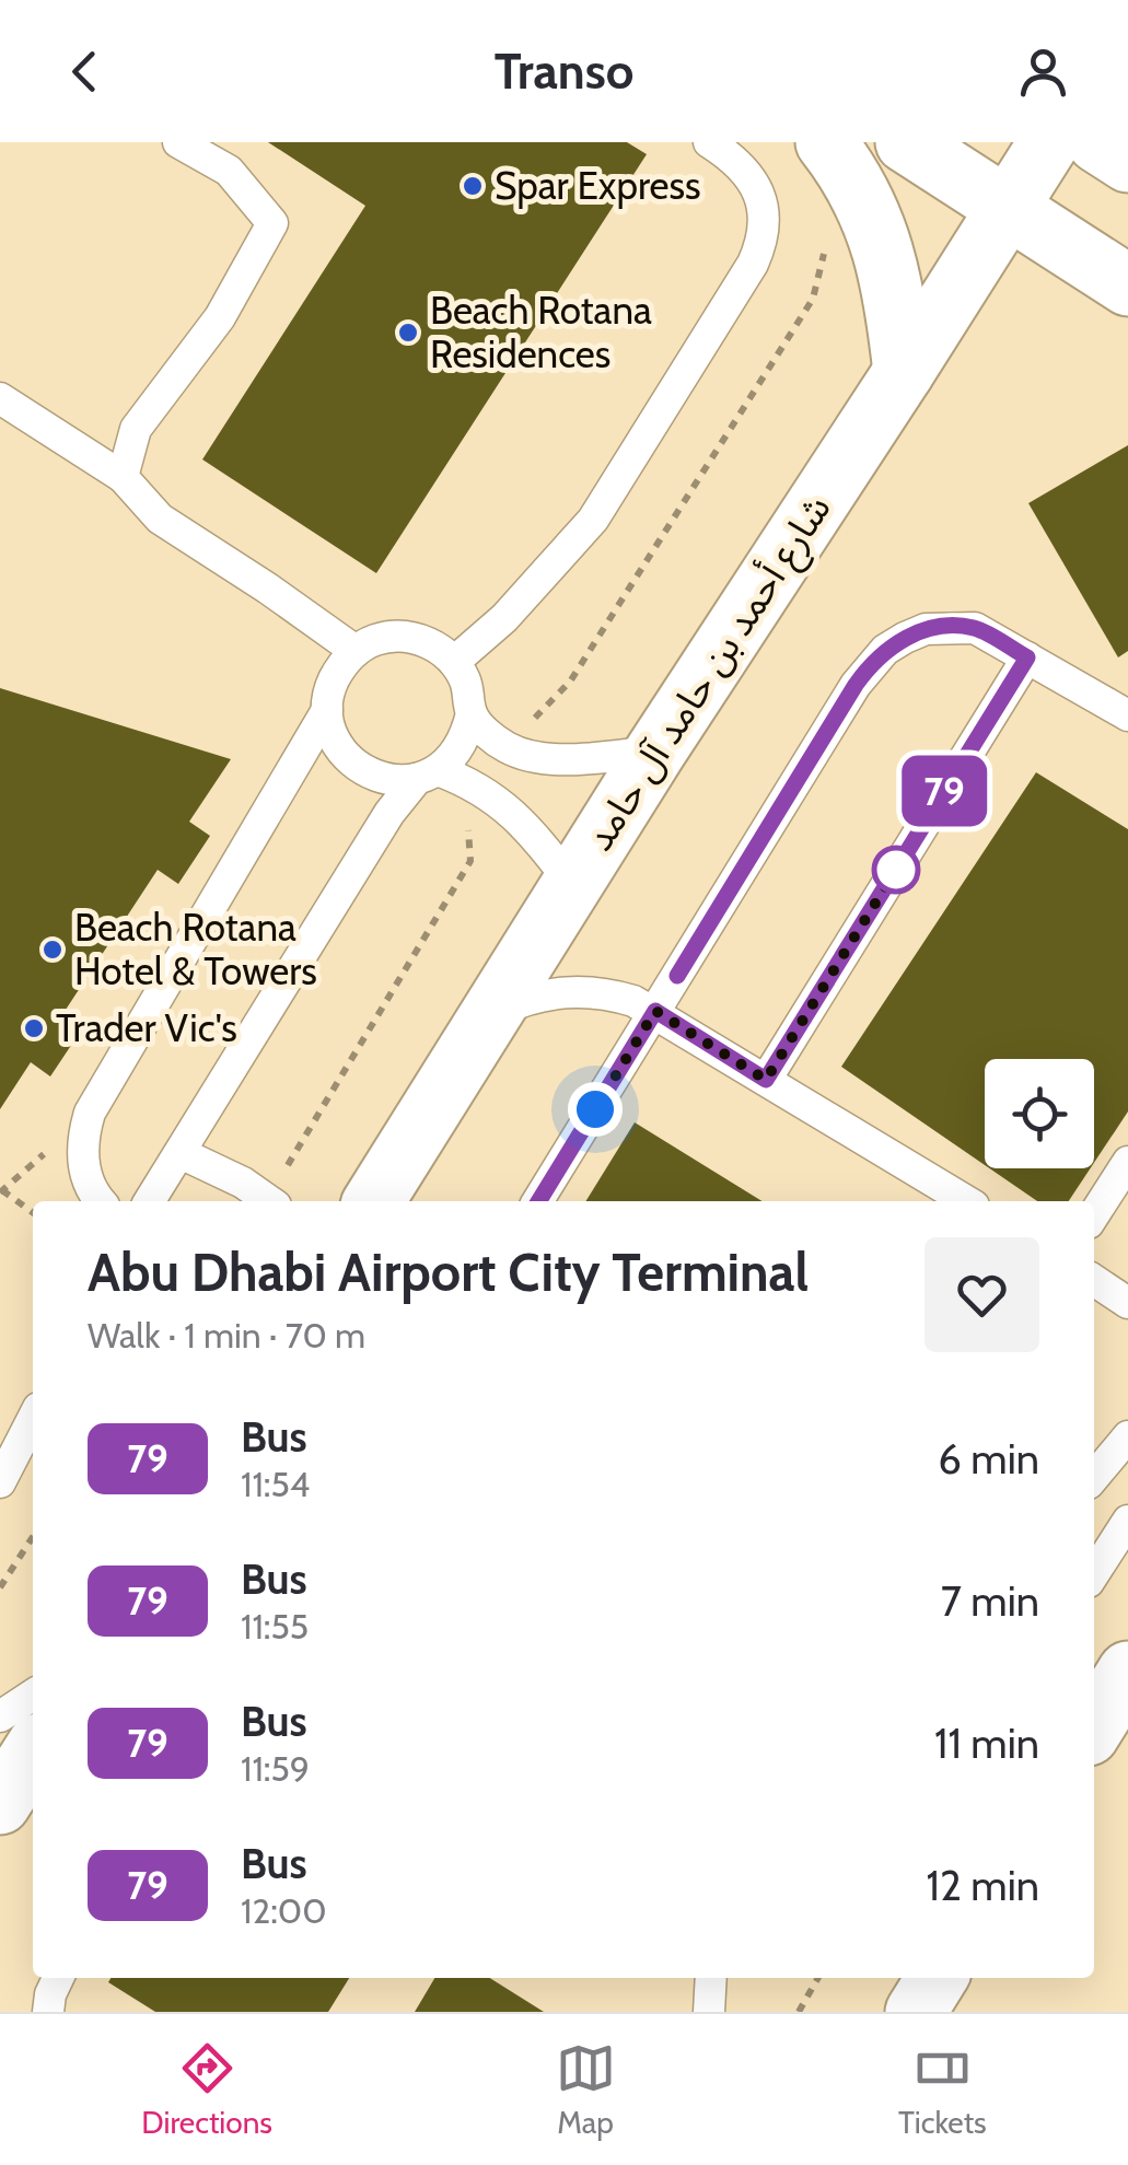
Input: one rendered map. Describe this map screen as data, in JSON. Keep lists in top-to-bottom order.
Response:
{
  "streets": {
    "main road": ["شارع أحمد بن حامد آل حامد"]
  },
  "places": [
    "Spar Express",
    "Beach Rotana Residences",
    "Beach Rotana Hotel & Towers",
    "Trader Vic's"
  ],
  "lines": ["bus line 79"],
  "page": {
    "header": "Transo",
    "on_map": "79",
    "heading": ["Abu Dhabi Airport City Terminal", "Walk · 1 min · 70 m"],
    "list": [
      {
        "mark": "79",
        "name": "Bus",
        "note": "11:54",
        "value": "6 min"
      },
      {
        "mark": "79",
        "name": "Bus",
        "note": "11:55",
        "value": "7 min"
      },
      {
        "mark": "79",
        "name": "Bus",
        "note": "11:59",
        "value": "11 min"
      },
      {
        "mark": "79",
        "name": "Bus",
        "note": "12:00",
        "value": "12 min"
      }
    ],
    "tabs": ["Directions", "Map", "Tickets"]
  }
}
